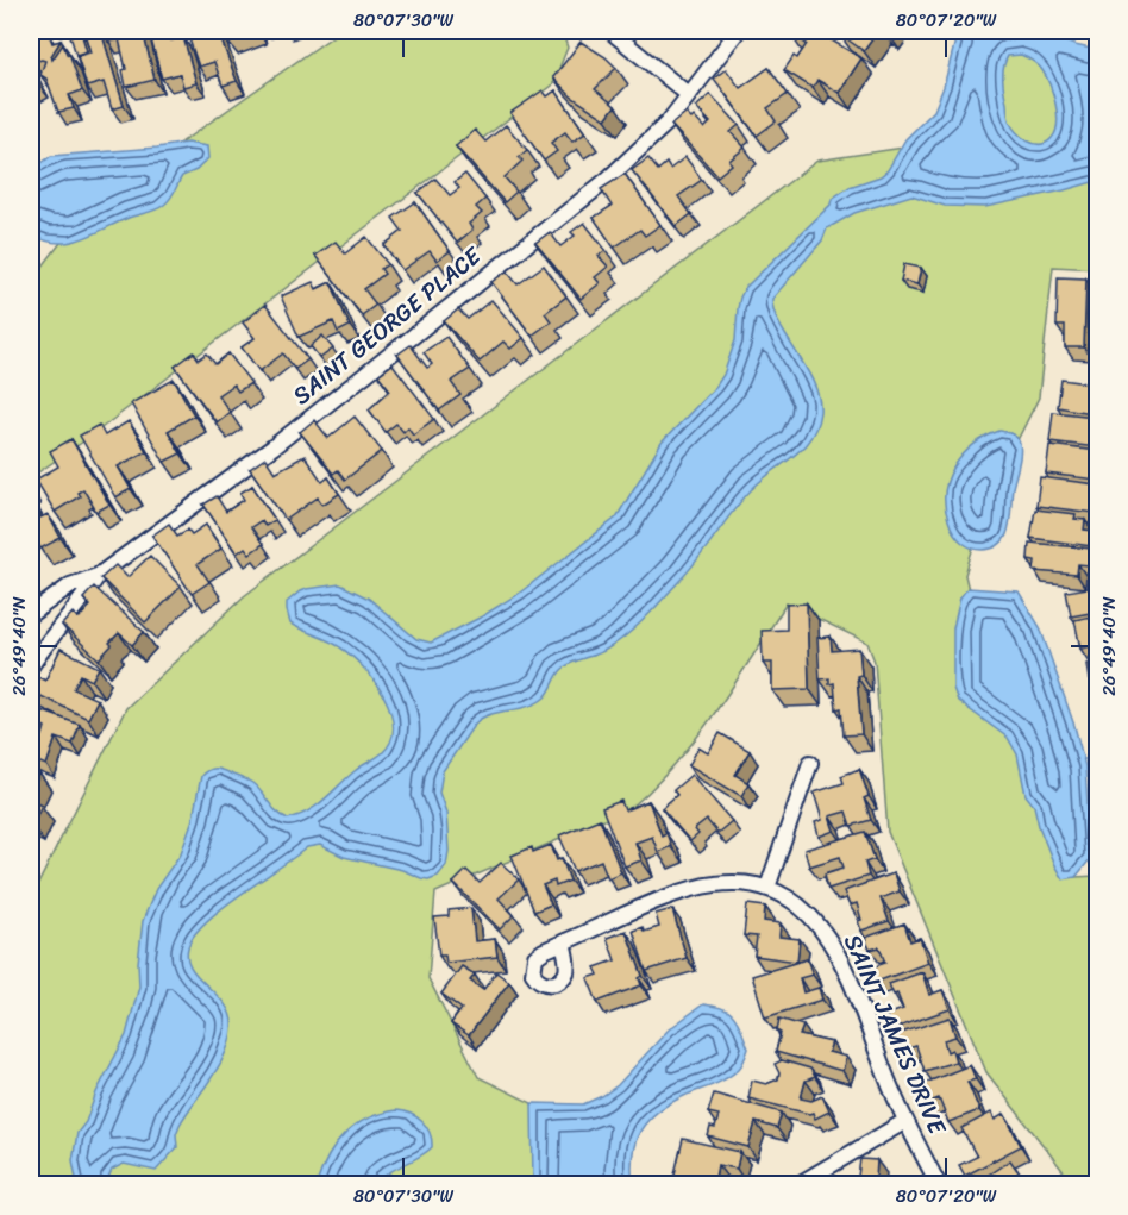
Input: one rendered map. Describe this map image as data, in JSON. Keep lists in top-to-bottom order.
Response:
{
  "streets": {
    "street": ["SAINT GEORGE PLACE", "SAINT JAMES DRIVE"]
  },
  "coordinates": ["80°07'30\"W", "80°07'20\"W", "26°49'40\"N"]
}
